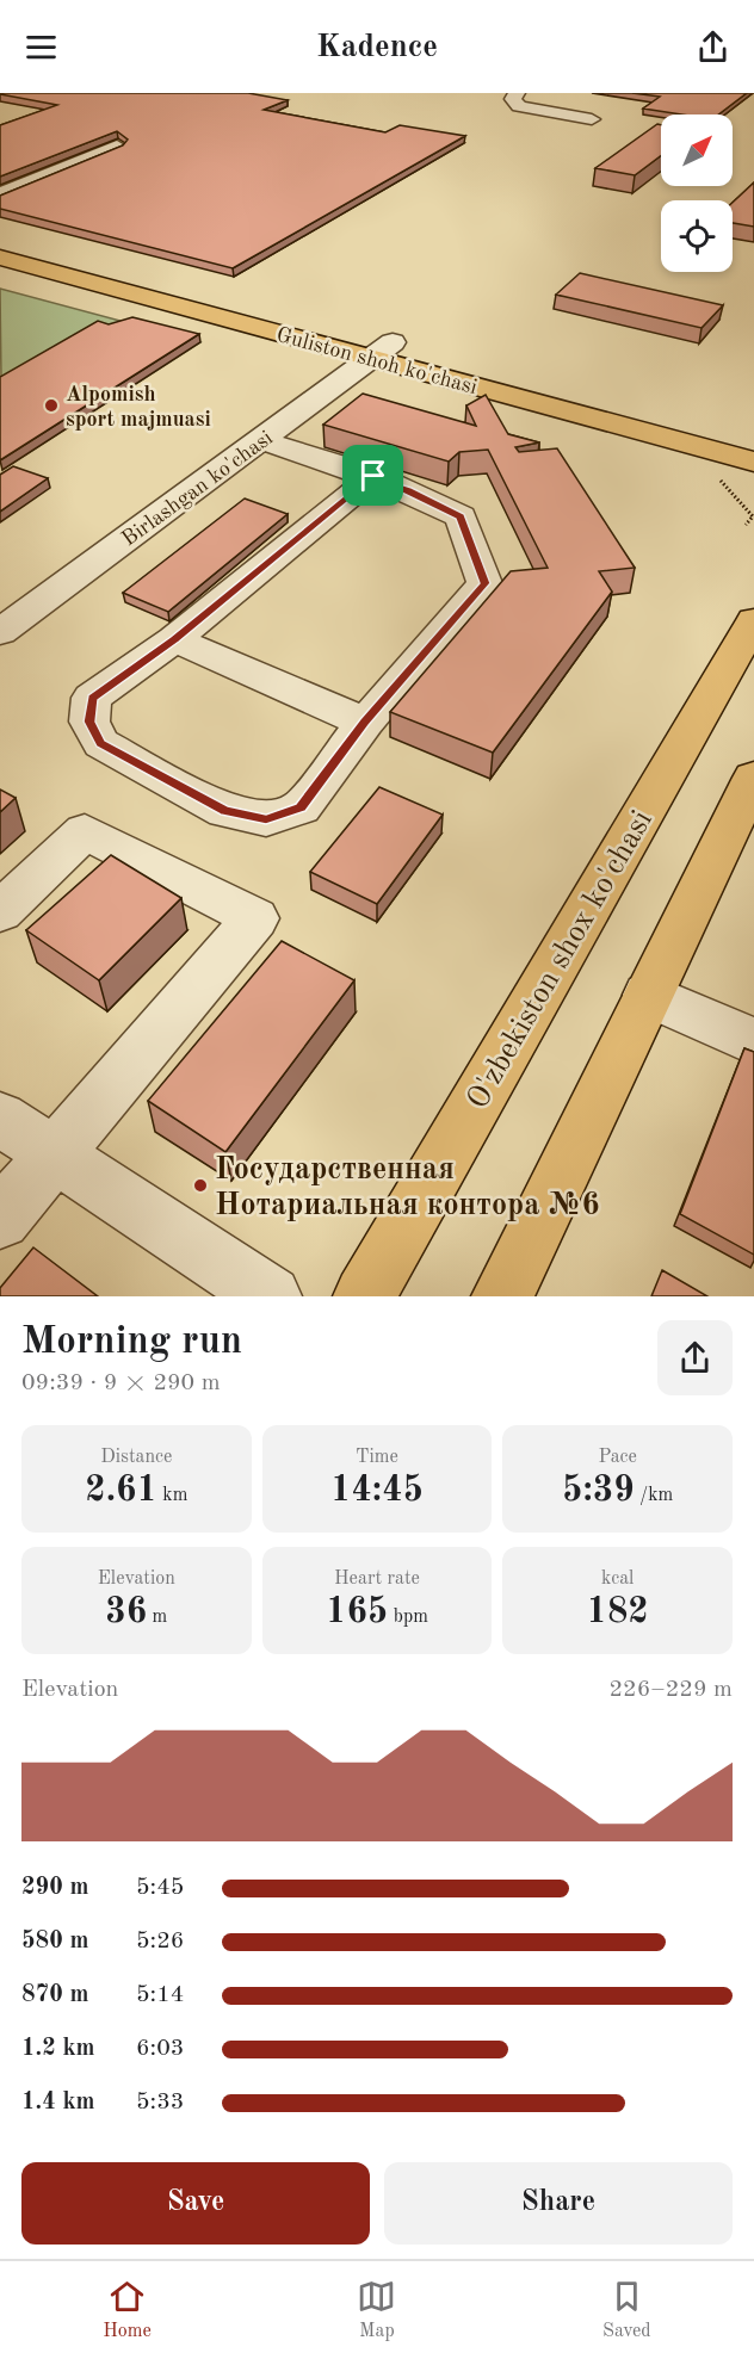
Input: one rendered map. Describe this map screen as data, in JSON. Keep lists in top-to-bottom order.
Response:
{
  "streets": {
    "main road": ["Guliston shoh ko'chasi", "O'zbekiston shox ko'chasi"],
    "street": ["Birlashgan ko'chasi"]
  },
  "crossings": [
    ["Guliston shoh ko'chasi", "Birlashgan ko'chasi"]
  ],
  "places": ["Alpomish sport majmuasi", "Государственная Нотариальная контора №6"],
  "north": "top right",
  "page": {
    "header": "Kadence",
    "heading": ["Morning run", "09:39 · 9 × 290 m"],
    "stats": [
      ["Distance", "2.61 km"],
      ["Time", "14:45"],
      ["Pace", "5:39 /km"],
      ["Elevation", "36 m"],
      ["Heart rate", "165 bpm"],
      ["kcal", "182"]
    ],
    "chart": ["Elevation", "226–229 m"],
    "list": [
      {
        "name": "290 m",
        "note": "5:45"
      },
      {
        "name": "580 m",
        "note": "5:26"
      },
      {
        "name": "870 m",
        "note": "5:14"
      },
      {
        "name": "1.2 km",
        "note": "6:03"
      },
      {
        "name": "1.4 km",
        "note": "5:33"
      }
    ],
    "buttons": ["Save", "Share"],
    "tabs": ["Home", "Map", "Saved"]
  }
}
